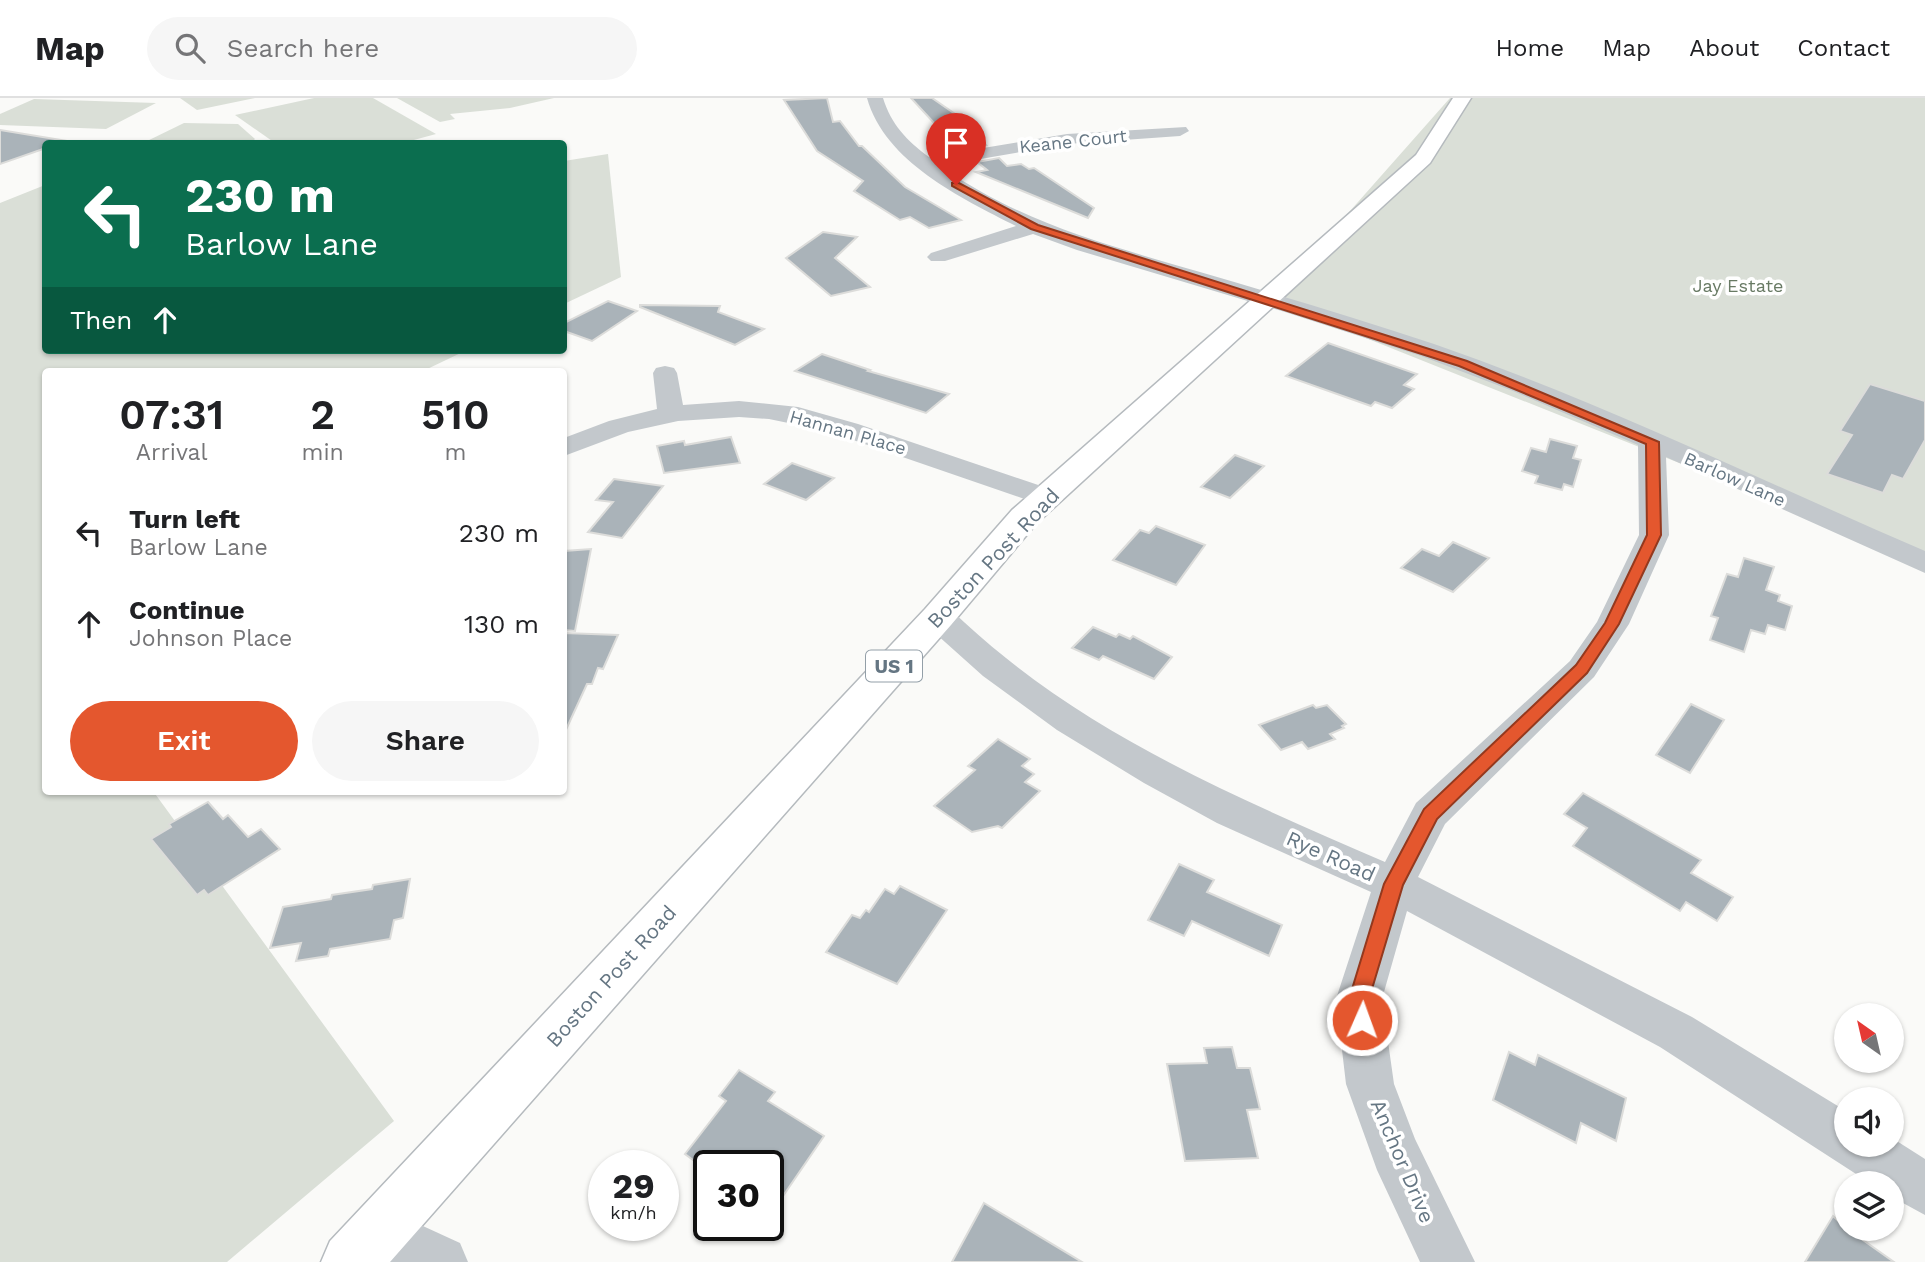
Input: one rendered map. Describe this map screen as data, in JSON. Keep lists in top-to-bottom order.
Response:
{
  "streets": {
    "main road": ["Boston Post Road", "US 1"],
    "street": [
      "Keane Court",
      "Hannan Place",
      "Barlow Lane",
      "Rye Road",
      "Anchor Drive"
    ]
  },
  "crossings": [
    ["Keane Court", "Barlow Lane"],
    ["Hannan Place", "Boston Post Road"],
    ["Barlow Lane", "Boston Post Road"],
    ["Barlow Lane", "Anchor Drive"],
    ["Boston Post Road", "Rye Road"],
    ["Rye Road", "Anchor Drive"]
  ],
  "parks": ["Jay Estate"],
  "north": "top left",
  "page": {
    "header": "Map",
    "search": "Search here",
    "nav": [
      "Home",
      "Map",
      "About",
      "Contact"
    ],
    "turn": ["230 m", "Barlow Lane"],
    "then": "Then",
    "eta": [
      "07:31",
      "Arrival",
      "2",
      "min",
      "510",
      "m"
    ],
    "list": [
      {
        "name": "Turn left",
        "note": "Barlow Lane",
        "value": "230 m"
      },
      {
        "name": "Continue",
        "note": "Johnson Place",
        "value": "130 m"
      }
    ],
    "buttons": ["Exit", "Share"],
    "speed": "29 km/h",
    "limit": "30"
  }
}
